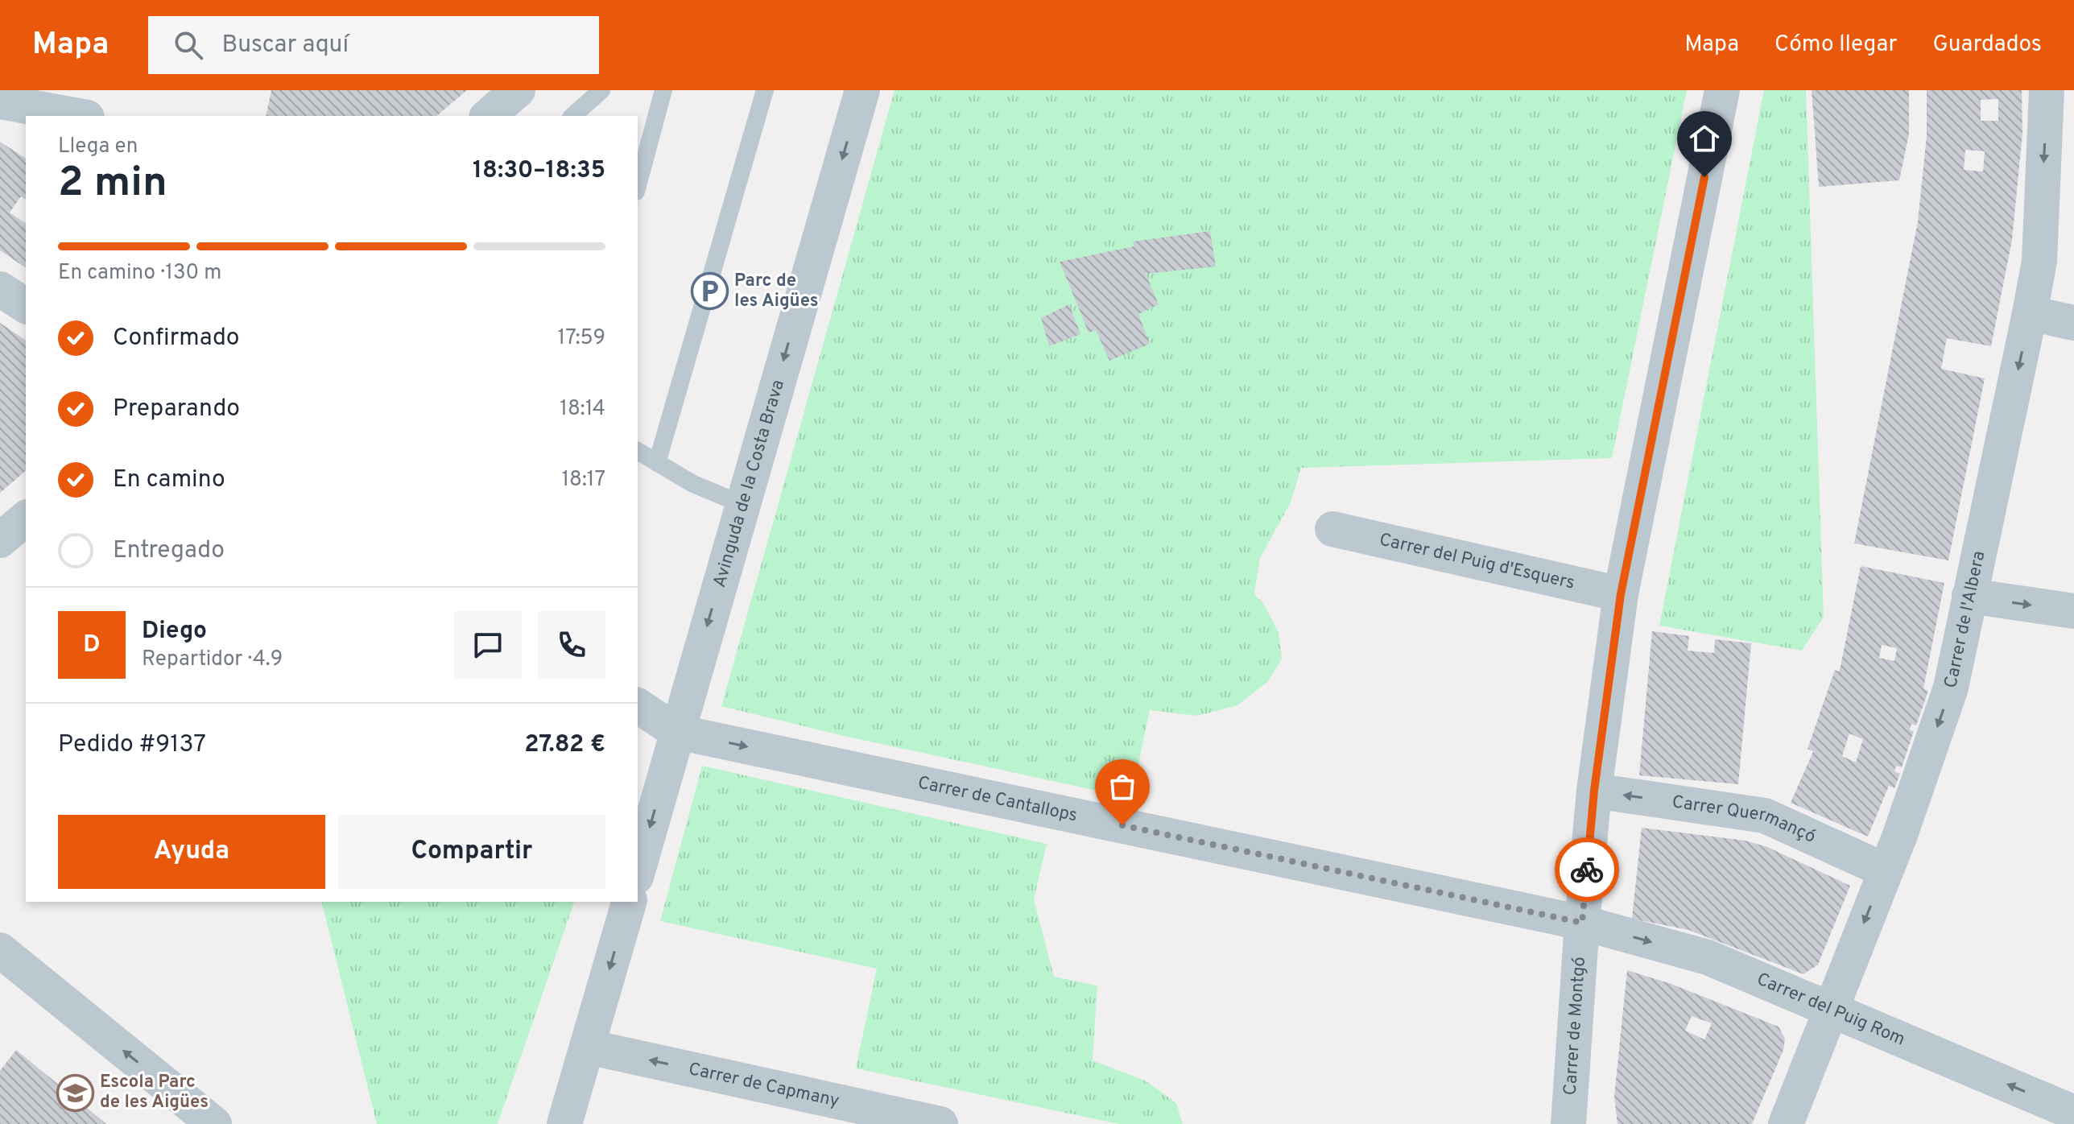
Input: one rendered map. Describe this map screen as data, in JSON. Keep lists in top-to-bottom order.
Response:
{
  "streets": {
    "street": [
      "Avinguda de la Costa Brava",
      "Carrer del Puig d'Esquers",
      "Carrer de l'Albera",
      "Carrer de Cantallops",
      "Carrer Quermançó",
      "Carrer del Puig Rom",
      "Carrer de Montgó",
      "Carrer de Capmany"
    ]
  },
  "crossings": [
    ["Avinguda de la Costa Brava", "Carrer de Cantallops"],
    ["Carrer del Puig d'Esquers", "Carrer de Montgó"],
    ["Carrer de l'Albera", "Carrer Quermançó"],
    ["Carrer de l'Albera", "Carrer del Puig Rom"],
    ["Carrer de Cantallops", "Carrer del Puig Rom"],
    ["Carrer de Cantallops", "Carrer de Montgó"],
    ["Carrer Quermançó", "Carrer de Montgó"],
    ["Carrer del Puig Rom", "Carrer de Montgó"]
  ],
  "one_way": [
    "Avinguda de la Costa Brava",
    "Carrer de l'Albera",
    "Carrer de Cantallops",
    "Carrer Quermançó",
    "Carrer de Capmany"
  ],
  "places": {
    "parking": ["Parc de les Aigües"],
    "school or university": ["Escola Parc de les Aigües"]
  },
  "page": {
    "header": "Mapa",
    "search": "Buscar aquí",
    "nav": ["Mapa", "Cómo llegar", "Guardados"],
    "heading": ["2 min", "Llega en", "18:30–18:35"],
    "panel": [
      "Diego",
      "Repartidor · 4.9",
      "Pedido #9137",
      "27.82 €"
    ],
    "bar": "En camino · 130 m",
    "list": [
      ["Confirmado", "17:59"],
      ["Preparando", "18:14"],
      ["En camino", "18:17"],
      "Entregado"
    ],
    "round": "D",
    "buttons": ["Ayuda", "Compartir"]
  }
}
